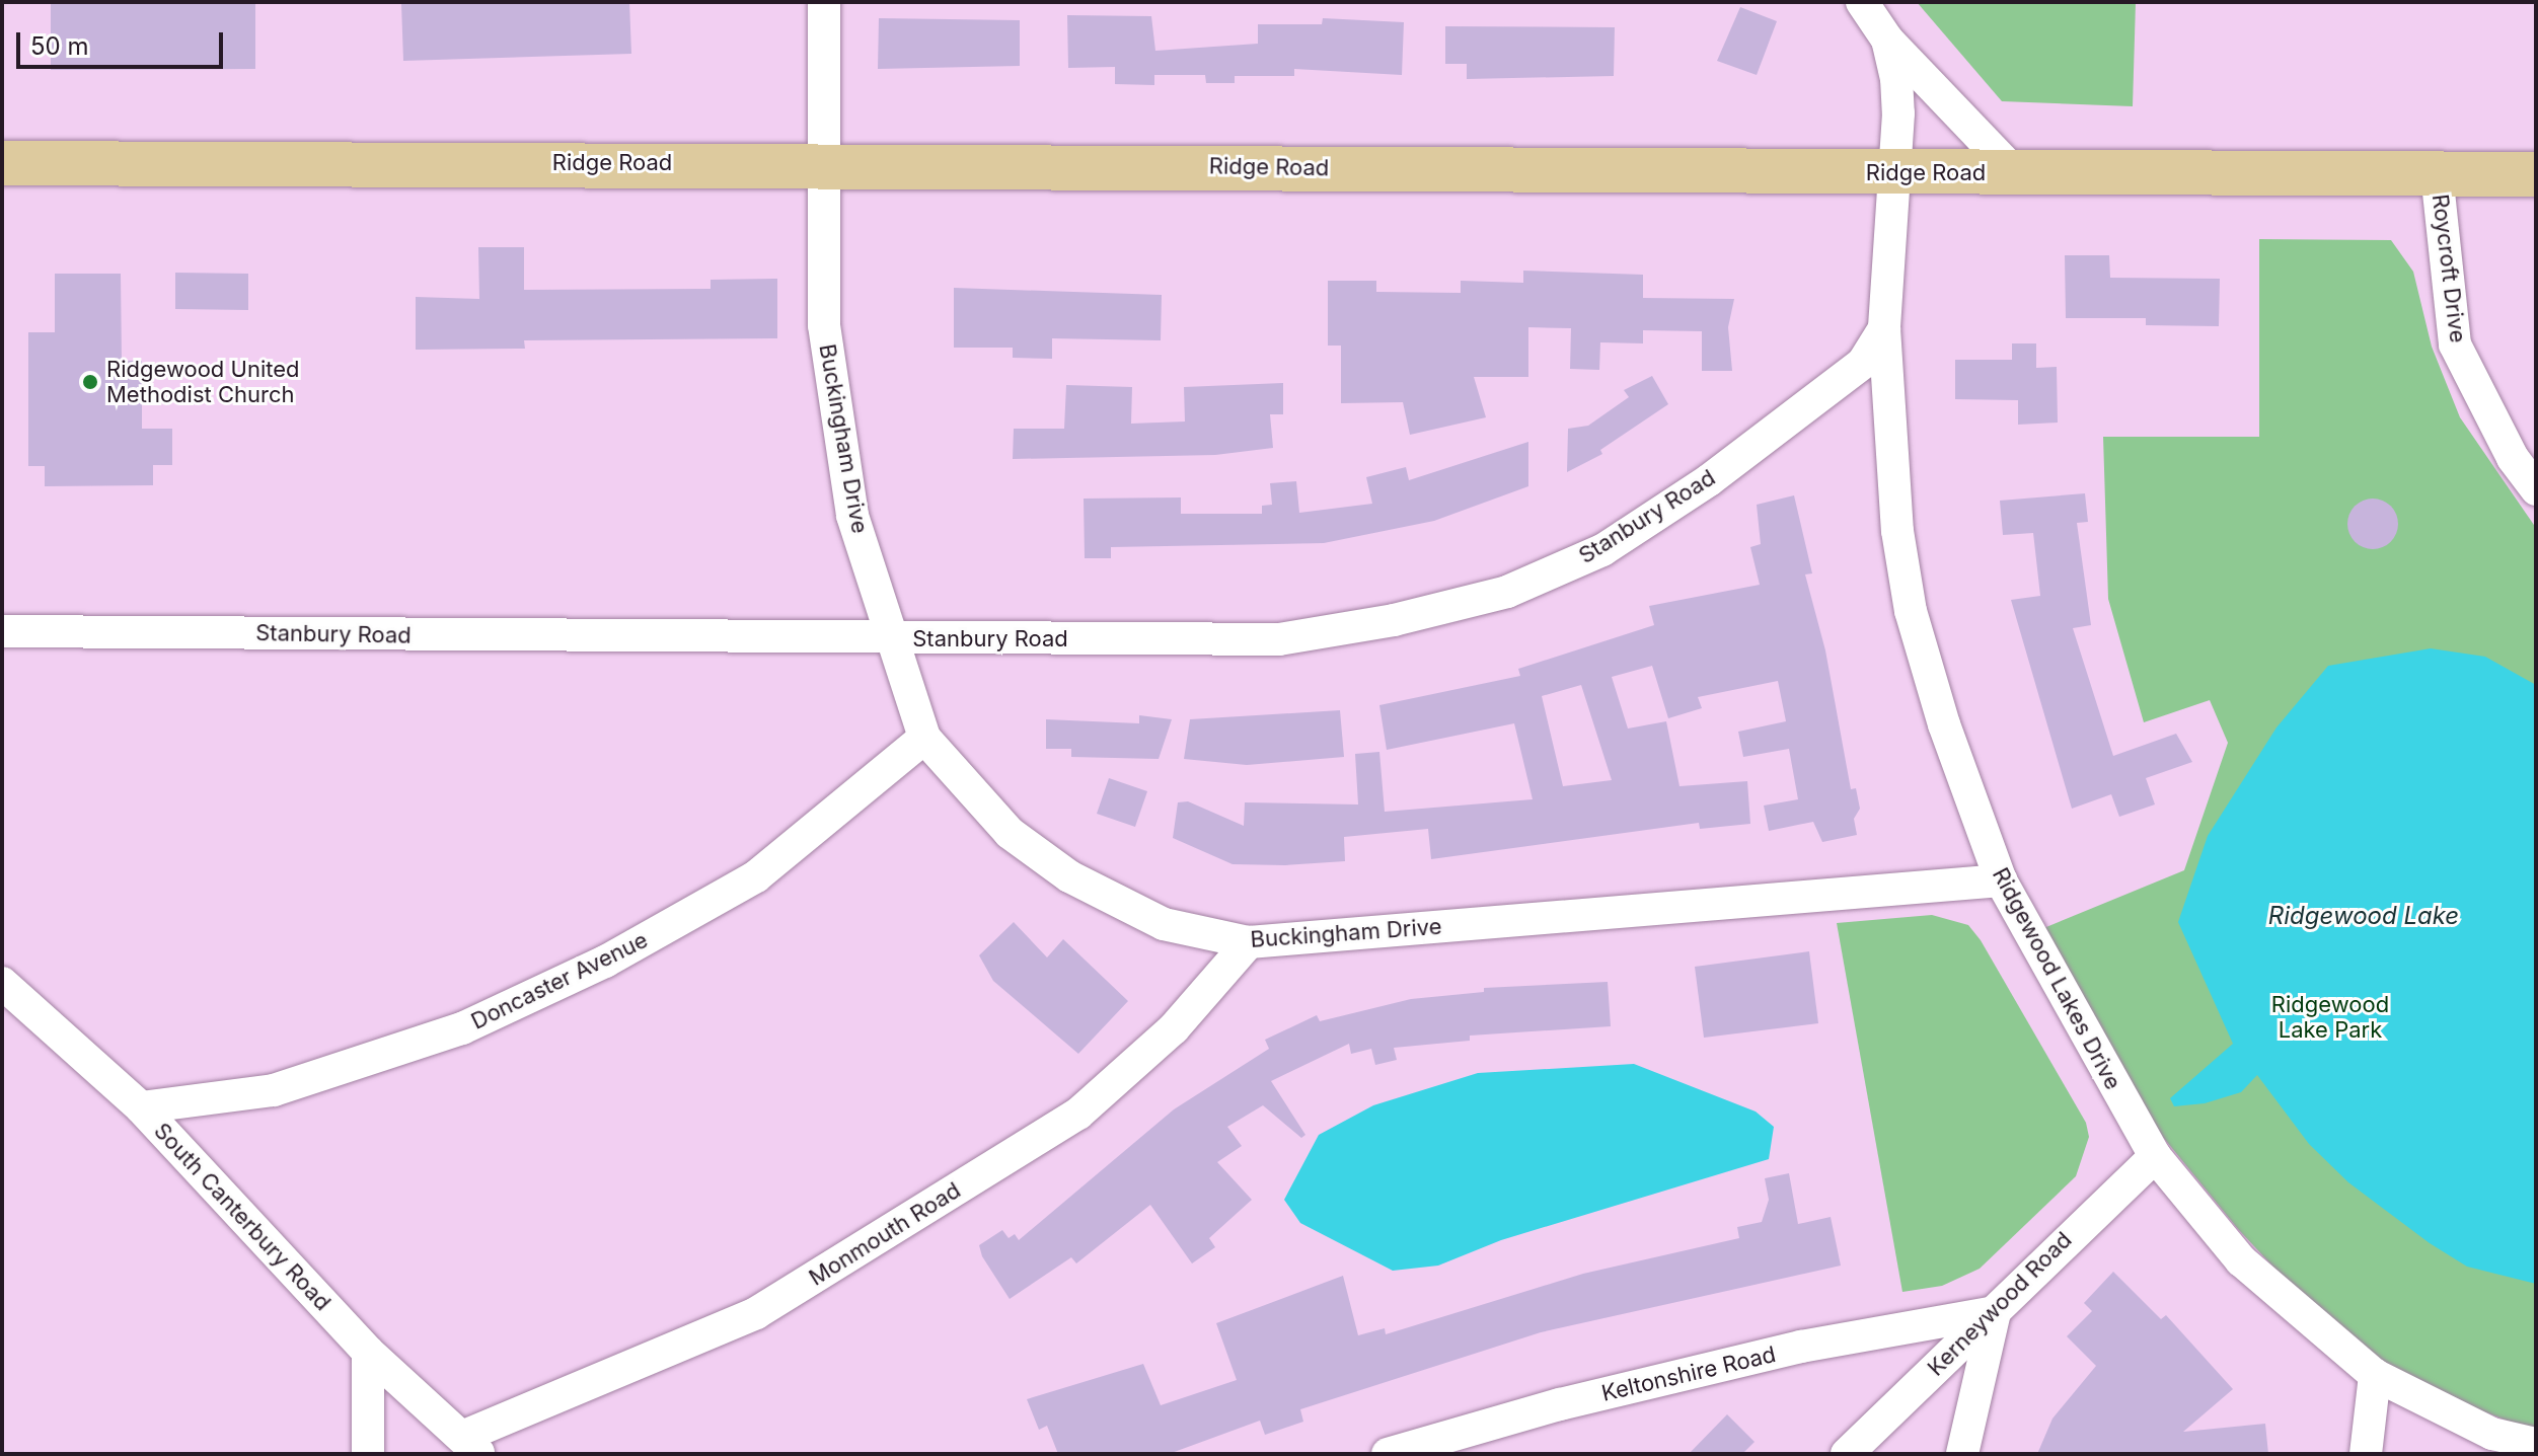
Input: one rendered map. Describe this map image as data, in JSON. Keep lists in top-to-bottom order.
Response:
{
  "streets": {
    "main road": ["Ridge Road"],
    "street": [
      "Roycroft Drive",
      "Buckingham Drive",
      "Stanbury Road",
      "Ridgewood Lakes Drive",
      "Doncaster Avenue",
      "South Canterbury Road",
      "Monmouth Road",
      "Kerneywood Road",
      "Keltonshire Road"
    ]
  },
  "crossings": [
    ["Ridge Road", "Roycroft Drive"],
    ["Ridge Road", "Buckingham Drive"],
    ["Ridge Road", "Ridgewood Lakes Drive"],
    ["Buckingham Drive", "Stanbury Road"],
    ["Buckingham Drive", "Ridgewood Lakes Drive"],
    ["Buckingham Drive", "Doncaster Avenue"],
    ["Buckingham Drive", "Monmouth Road"],
    ["Stanbury Road", "Ridgewood Lakes Drive"],
    ["Ridgewood Lakes Drive", "Kerneywood Road"],
    ["Doncaster Avenue", "South Canterbury Road"],
    ["South Canterbury Road", "Monmouth Road"],
    ["Kerneywood Road", "Keltonshire Road"]
  ],
  "water": ["Ridgewood Lake"],
  "parks": ["Ridgewood Lake Park"],
  "places": ["Ridgewood United Methodist Church"],
  "scale_bar": "50 m"
}
